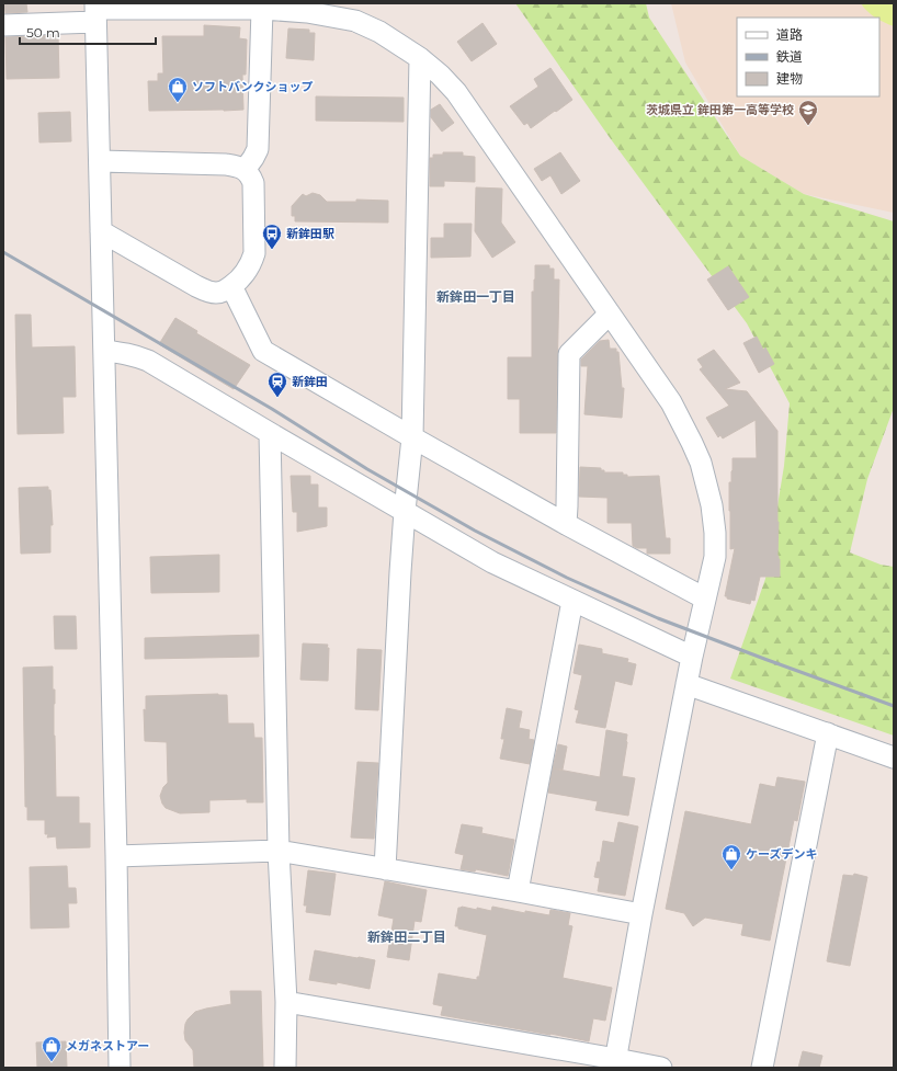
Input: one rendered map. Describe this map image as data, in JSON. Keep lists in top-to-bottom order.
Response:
{
  "districts": ["新鉾田一丁目", "新鉾田二丁目"],
  "places": {
    "shop": ["ソフトバンクショップ", "ケーズデンキ", "メガネストアー"],
    "school or university": ["茨城県立 鉾田第一高等学校"],
    "bus stop": ["新鉾田駅"],
    "station": ["新鉾田"]
  },
  "legend": ["道路", "鉄道", "建物"],
  "scale_bar": "50 m"
}
